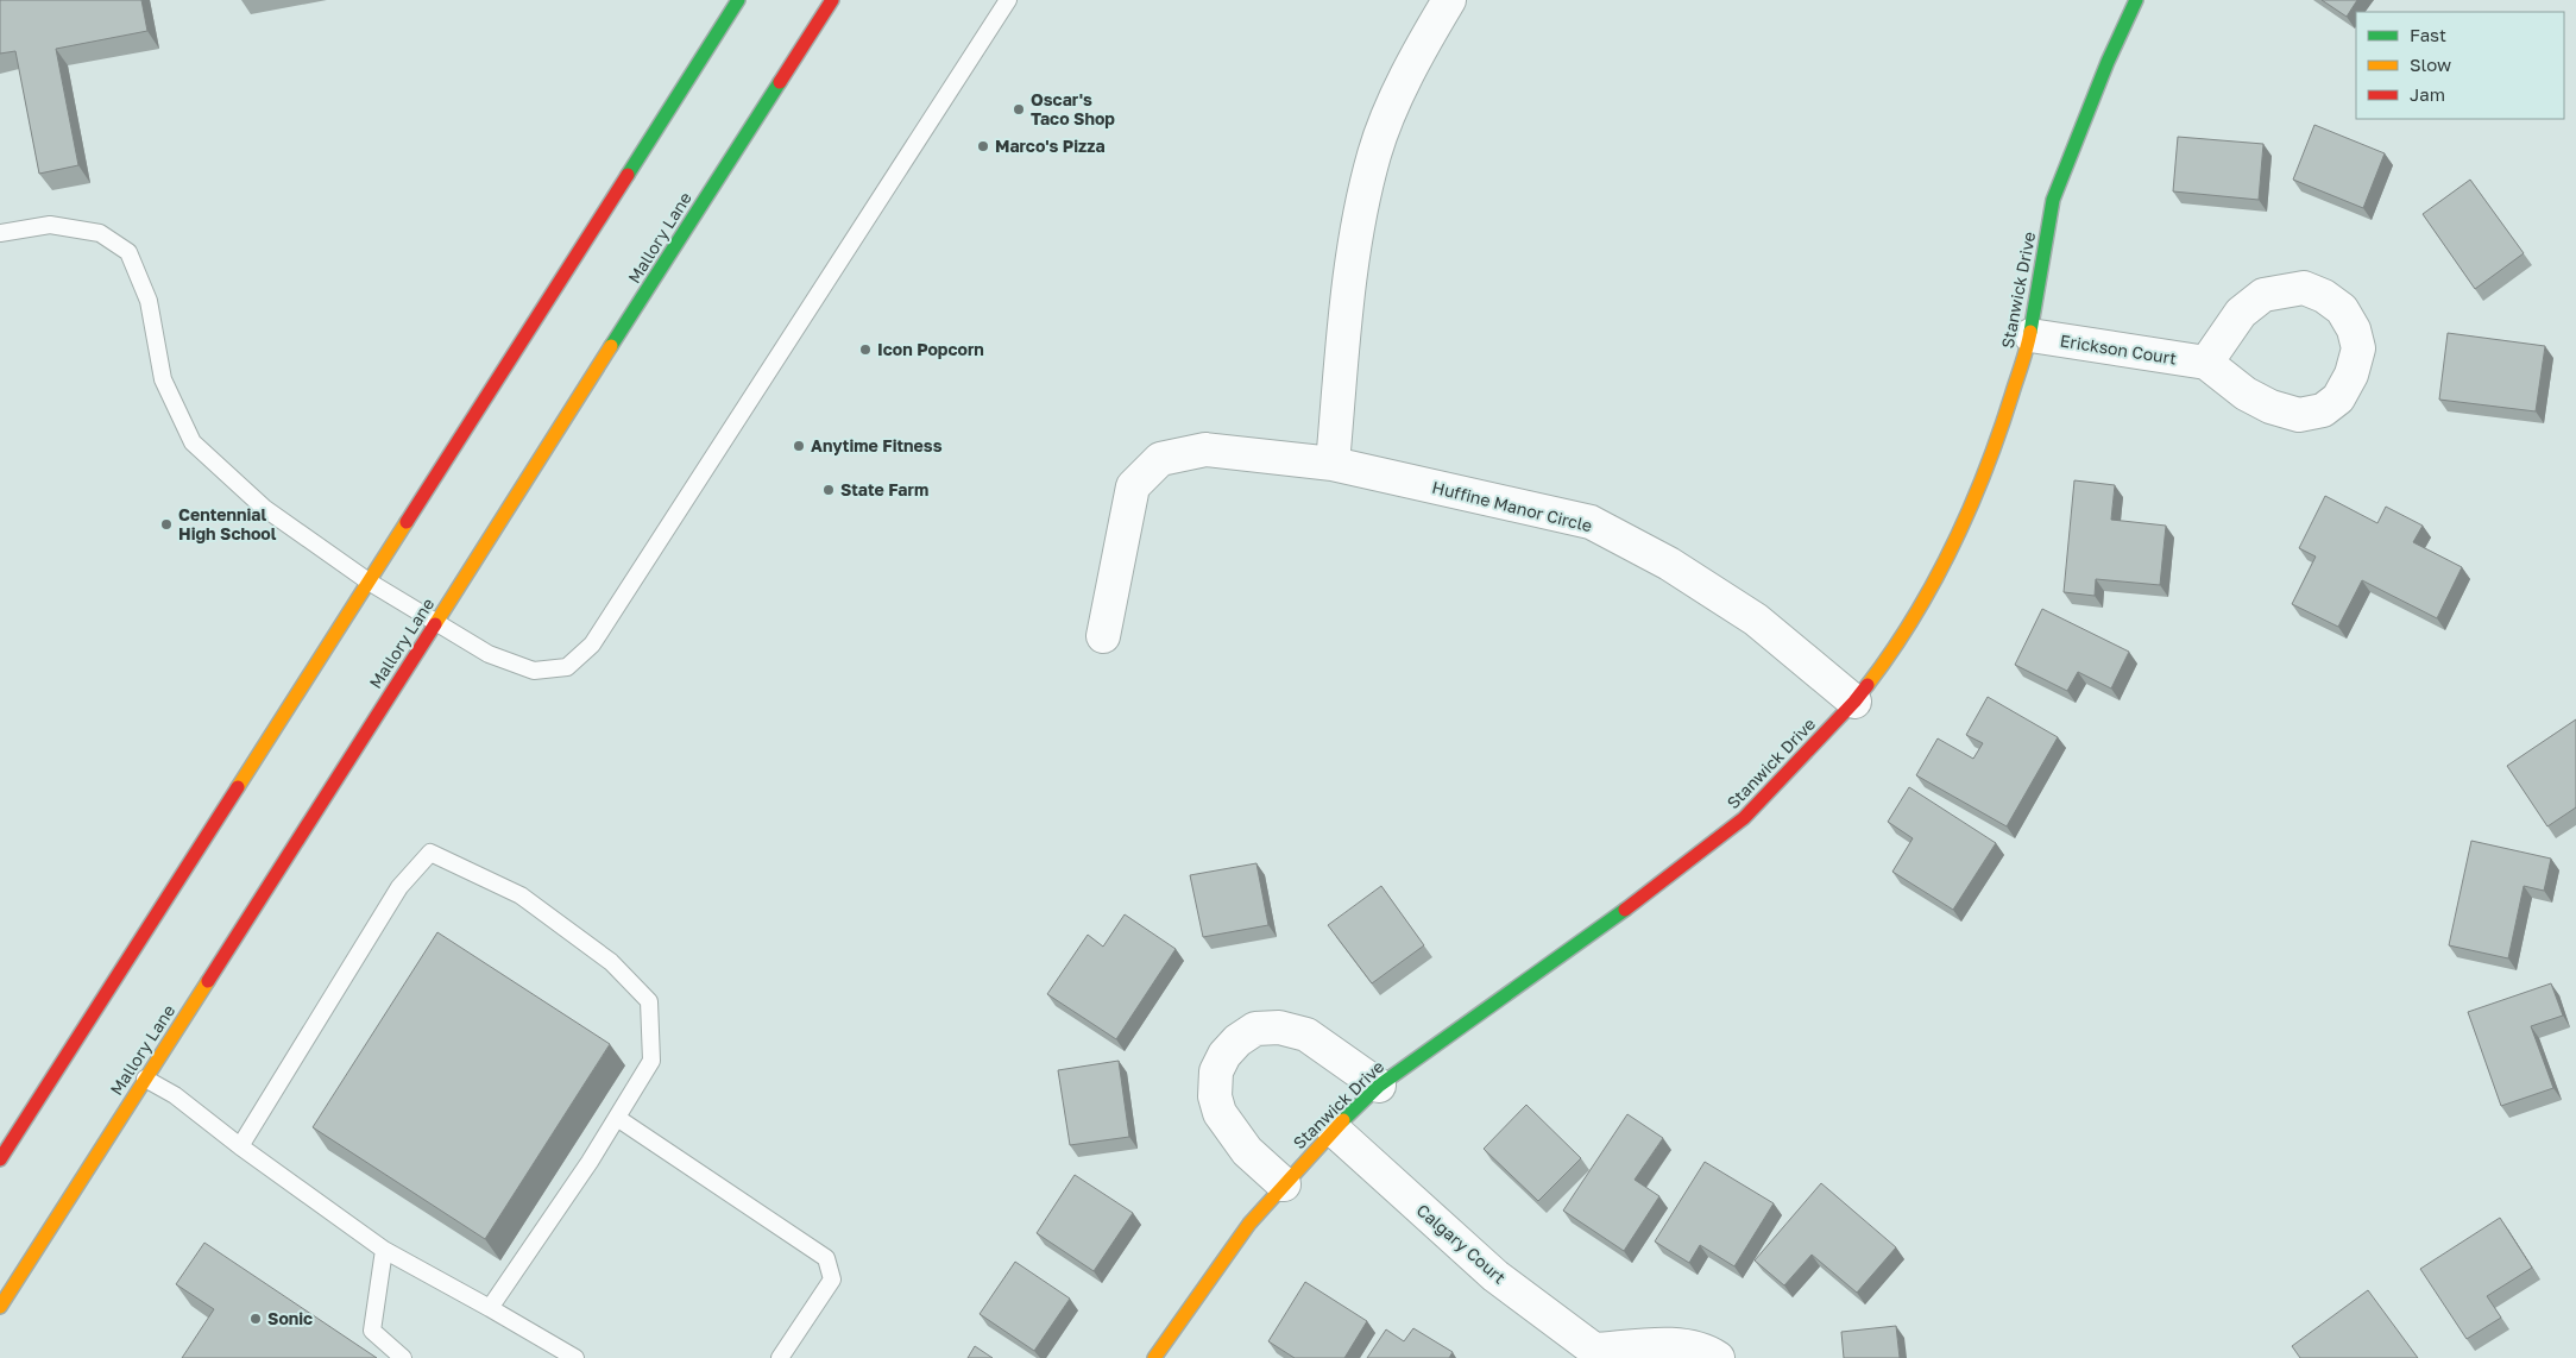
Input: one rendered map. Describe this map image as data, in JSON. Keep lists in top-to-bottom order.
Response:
{
  "streets": {
    "main road": ["Mallory Lane", "Stanwick Drive"],
    "street": ["Erickson Court", "Huffine Manor Circle", "Calgary Court"]
  },
  "crossings": [
    ["Stanwick Drive", "Erickson Court"],
    ["Stanwick Drive", "Huffine Manor Circle"],
    ["Stanwick Drive", "Calgary Court"]
  ],
  "places": [
    "Oscar's Taco Shop",
    "Marco's Pizza",
    "Icon Popcorn",
    "Anytime Fitness",
    "State Farm",
    "Centennial High School",
    "Sonic"
  ],
  "legend": ["Fast", "Slow", "Jam"]
}
